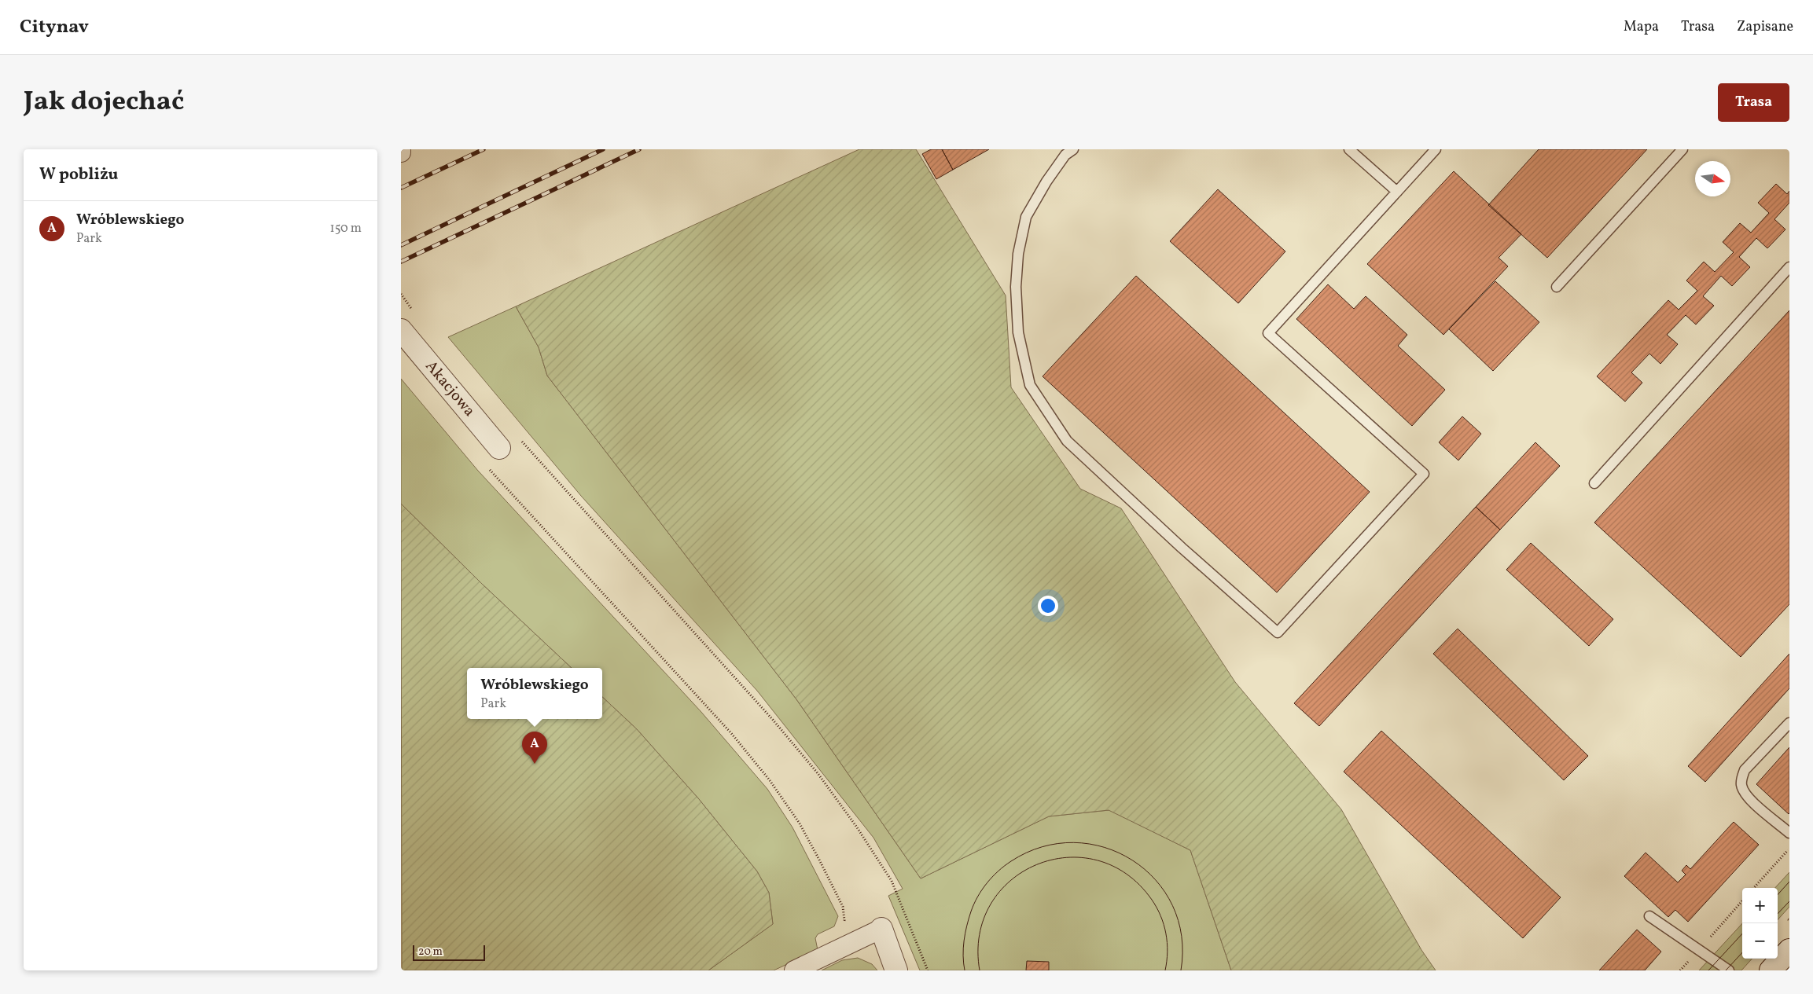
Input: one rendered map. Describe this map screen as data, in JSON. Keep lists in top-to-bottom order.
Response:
{
  "streets": {
    "street": ["Akacjowa"]
  },
  "scale_bar": "20 m",
  "north": "right",
  "page": {
    "header": "Citynav",
    "nav": ["Mapa", "Trasa", "Zapisane"],
    "title": "Jak dojechać",
    "buttons": "Trasa",
    "heading": "W pobliżu",
    "list": [
      {
        "mark": "A",
        "name": "Wróblewskiego",
        "note": "Park",
        "value": "150 m"
      }
    ],
    "popup": ["Wróblewskiego", "Park"],
    "pins": "A",
    "map_buttons": ["+", "−"],
    "scale": "20 m"
  }
}
